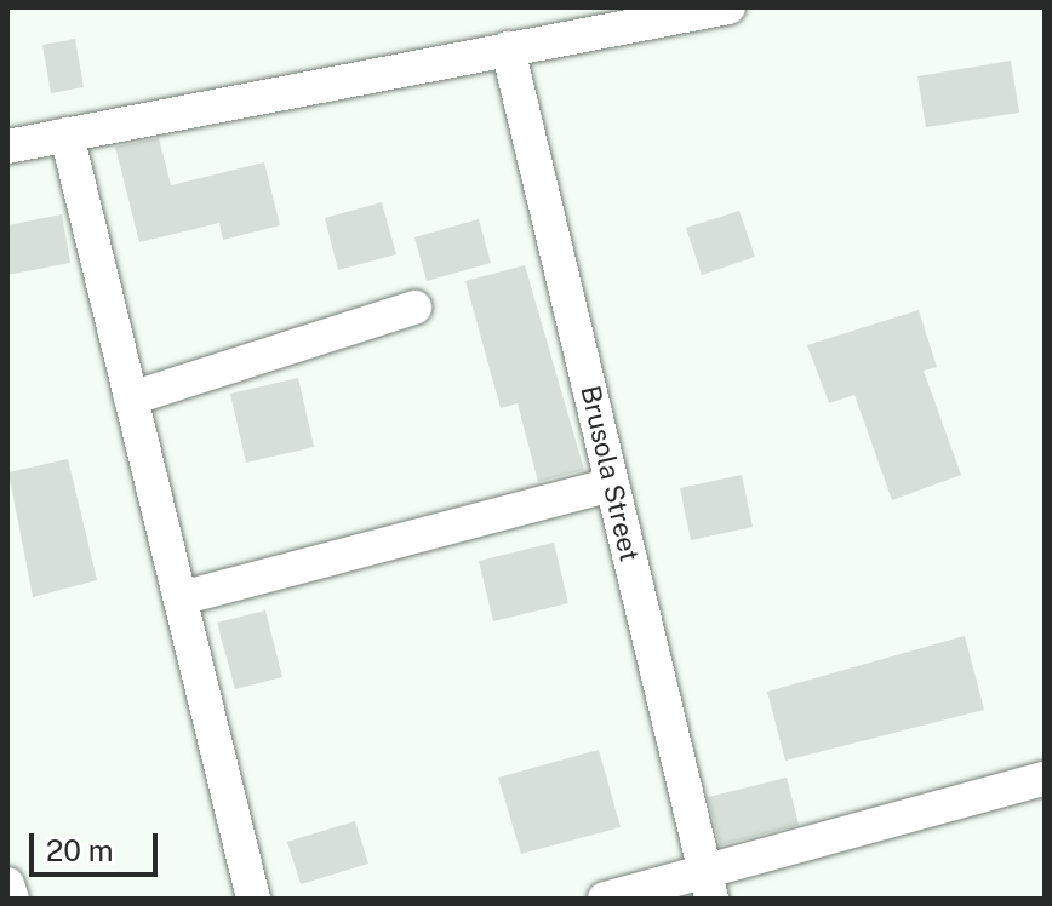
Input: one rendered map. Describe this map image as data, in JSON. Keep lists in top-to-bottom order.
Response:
{
  "streets": {
    "street": ["Brusola Street"]
  },
  "scale_bar": "20 m"
}
